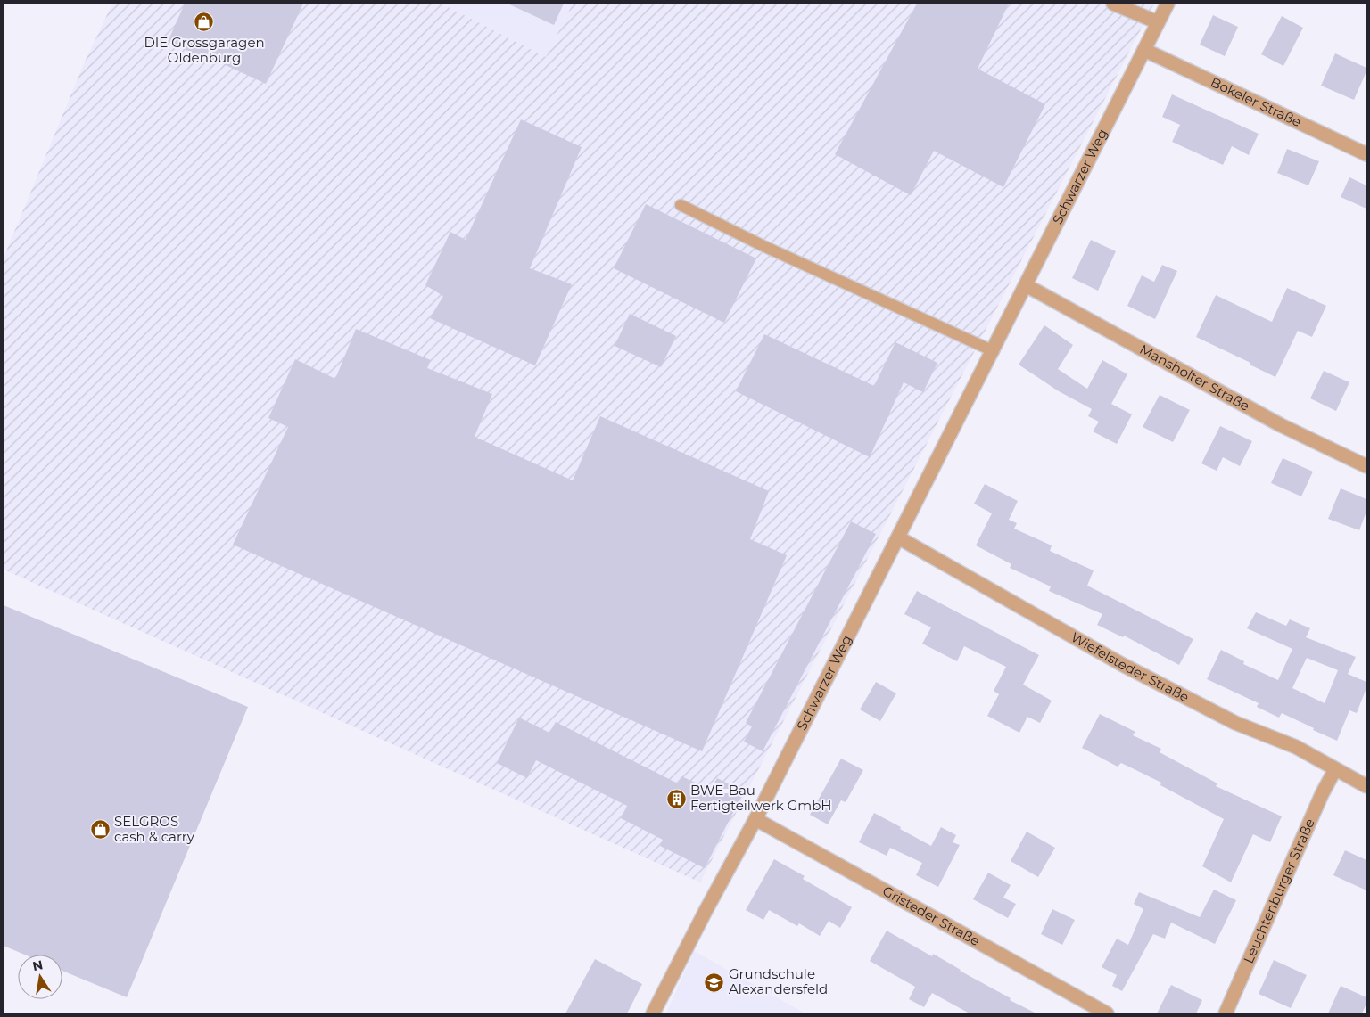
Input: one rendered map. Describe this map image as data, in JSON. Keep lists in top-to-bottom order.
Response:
{
  "streets": {
    "street": [
      "Bokeler Straße",
      "Schwarzer Weg",
      "Mansholter Straße",
      "Wiefelsteder Straße",
      "Leuchtenburger Straße",
      "Gristeder Straße"
    ]
  },
  "crossings": [
    ["Bokeler Straße", "Schwarzer Weg"],
    ["Schwarzer Weg", "Mansholter Straße"],
    ["Schwarzer Weg", "Wiefelsteder Straße"],
    ["Schwarzer Weg", "Gristeder Straße"],
    ["Wiefelsteder Straße", "Leuchtenburger Straße"]
  ],
  "places": {
    "shop": ["DIE Grossgaragen Oldenburg", "SELGROS cash & carry"],
    "building": ["BWE-Bau Fertigteilwerk GmbH"],
    "school or university": ["Grundschule Alexandersfeld"]
  },
  "north": "top"
}
